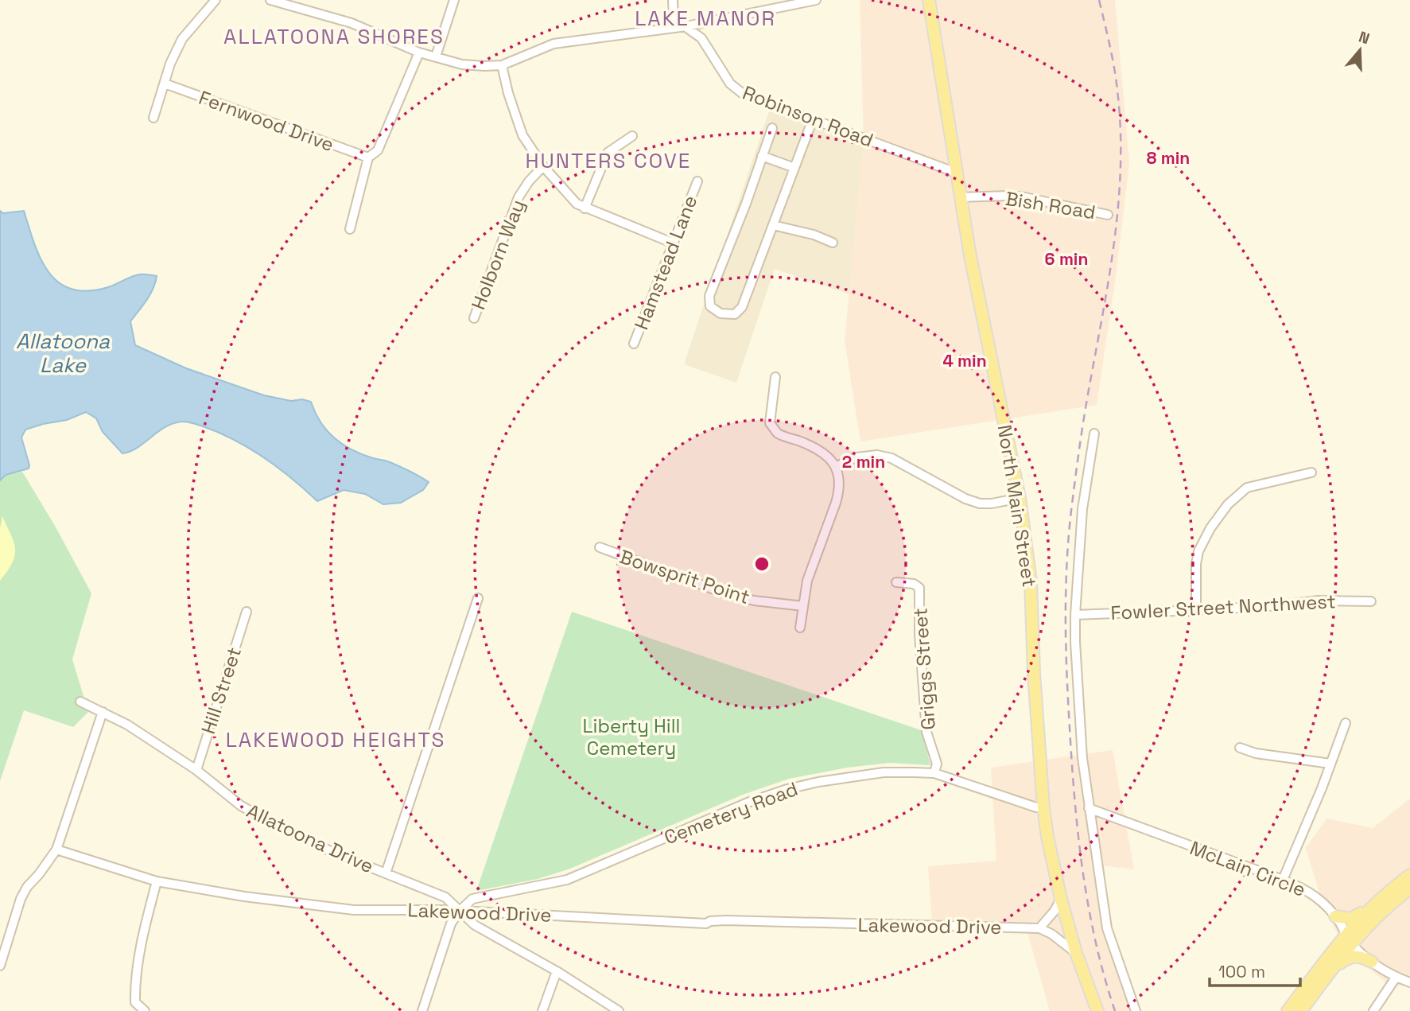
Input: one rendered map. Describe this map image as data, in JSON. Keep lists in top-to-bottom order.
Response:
{
  "streets": {
    "main road": ["North Main Street"],
    "street": [
      "Robinson Road",
      "Fernwood Drive",
      "Bish Road",
      "Holborn Way",
      "Hamstead Lane",
      "Bowsprit Point",
      "Fowler Street Northwest",
      "Griggs Street",
      "Hill Street",
      "Cemetery Road",
      "Allatoona Drive",
      "McLain Circle",
      "Lakewood Drive"
    ]
  },
  "crossings": [
    ["Robinson Road", "North Main Street"],
    ["Bish Road", "North Main Street"],
    ["North Main Street", "Cemetery Road"],
    ["Griggs Street", "Cemetery Road"],
    ["Hill Street", "Allatoona Drive"],
    ["Cemetery Road", "Allatoona Drive"],
    ["Cemetery Road", "Lakewood Drive"],
    ["Allatoona Drive", "Lakewood Drive"]
  ],
  "districts": [
    "LAKE MANOR",
    "ALLATOONA SHORES",
    "HUNTERS COVE",
    "LAKEWOOD HEIGHTS"
  ],
  "water": ["Allatoona Lake"],
  "parks": ["Liberty Hill Cemetery"],
  "scale_bar": "100 m",
  "north": "top",
  "rings": [
    "8 min",
    "6 min",
    "4 min",
    "2 min"
  ]
}
